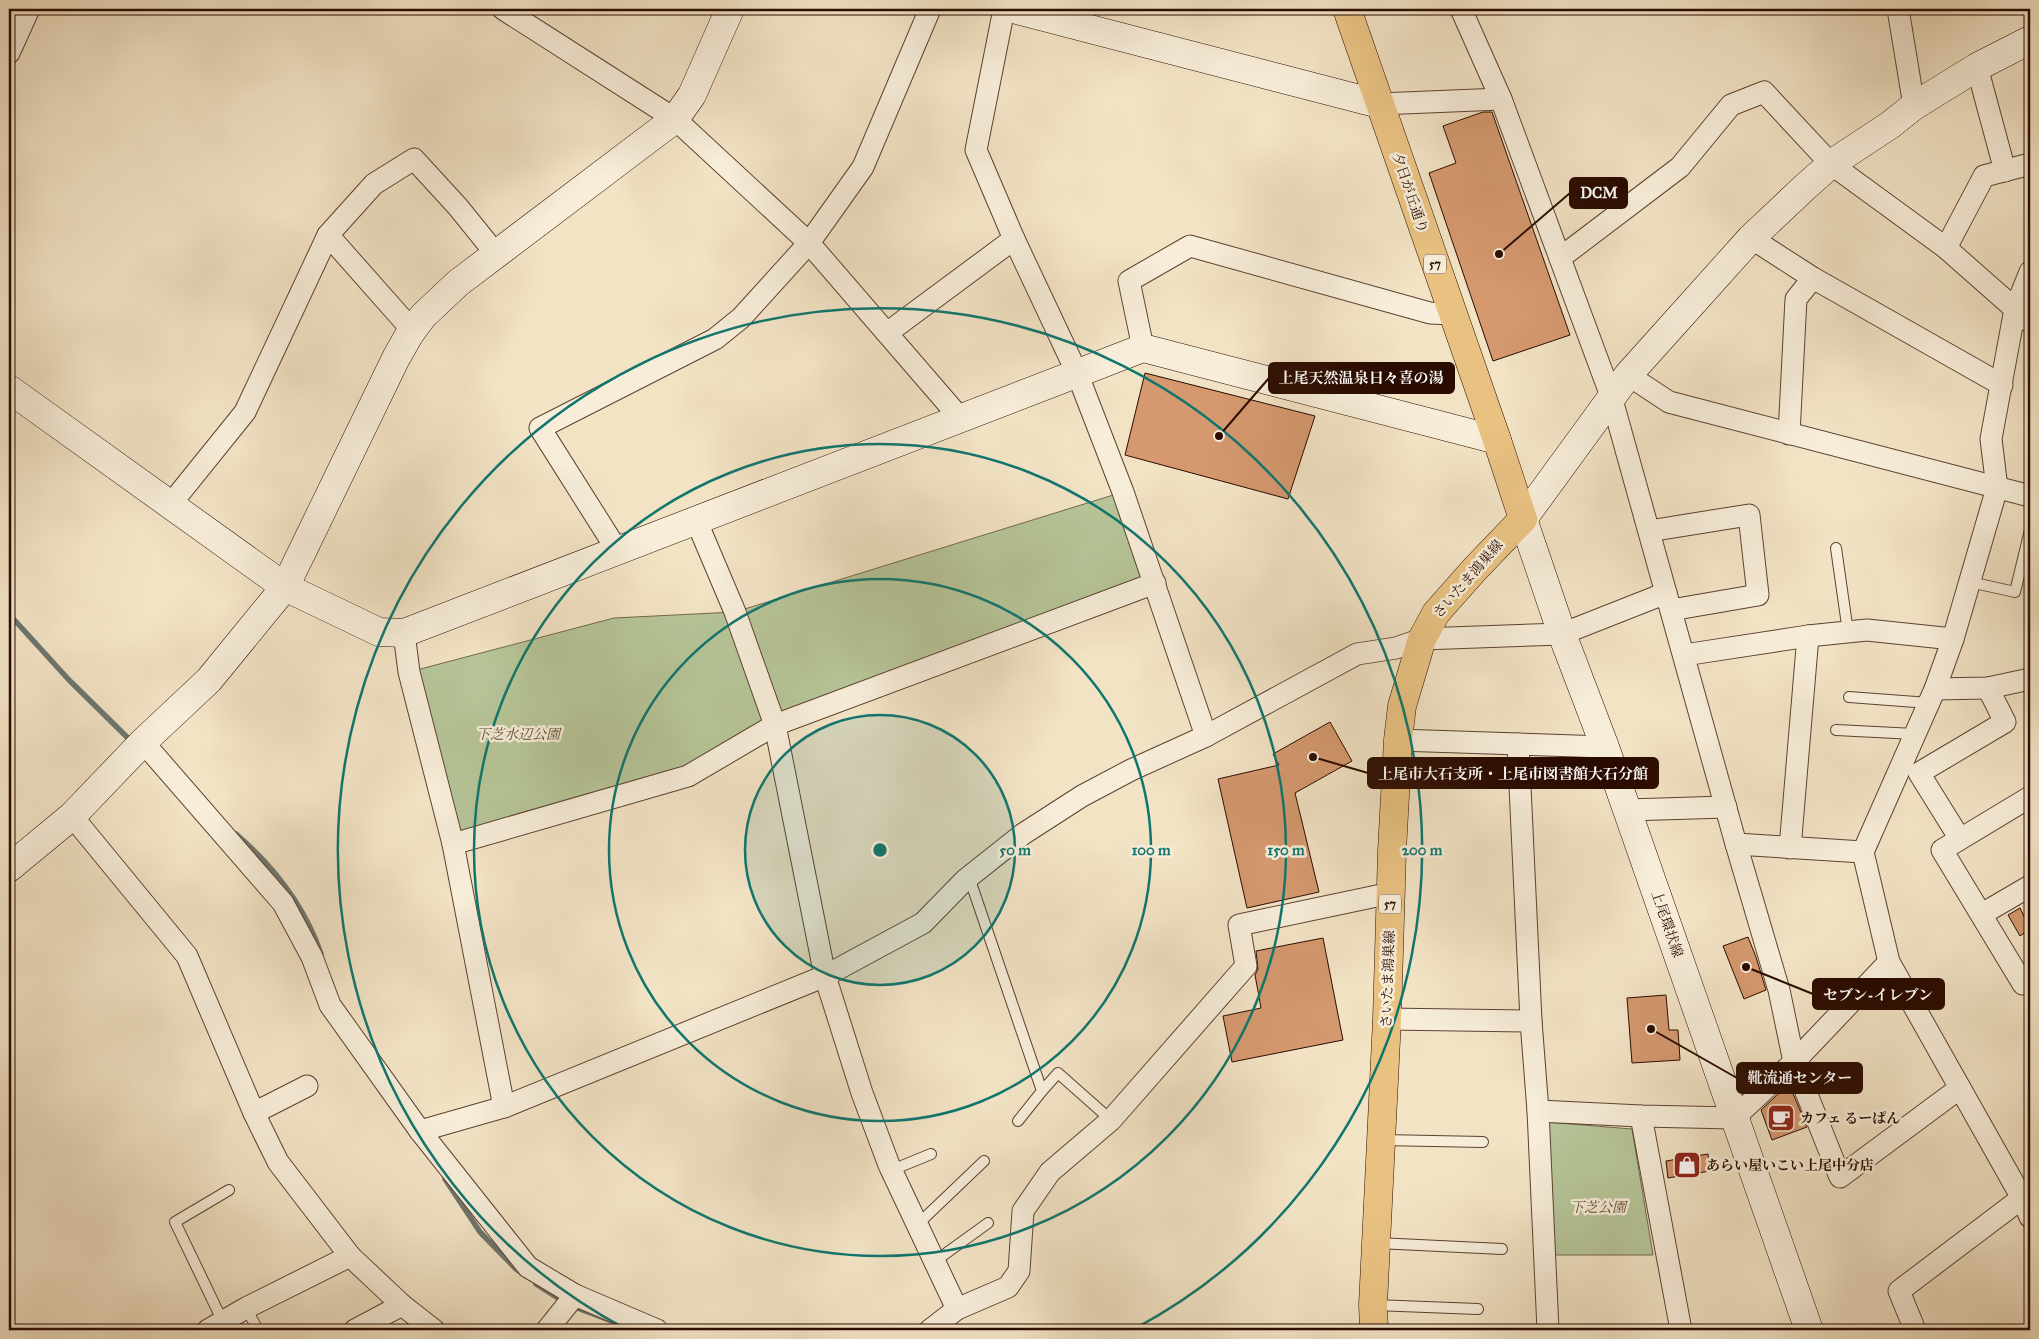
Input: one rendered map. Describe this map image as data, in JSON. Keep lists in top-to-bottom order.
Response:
{
  "streets": {
    "main road": ["夕日が丘通り", "57", "さいたま鴻巣線"],
    "street": ["上尾環状線"]
  },
  "crossings": [
    ["夕日が丘通り", "さいたま鴻巣線"],
    ["夕日が丘通り", "上尾環状線"],
    ["さいたま鴻巣線", "上尾環状線"]
  ],
  "parks": ["下芝水辺公園", "下芝公園"],
  "places": {
    "other": [
      "DCM",
      "上尾天然温泉日々喜の湯",
      "上尾市大石支所・上尾市図書館大石分館",
      "セブン-イレブン",
      "靴流通センター"
    ],
    "cafe": ["カフェ るーぱん"],
    "shop": ["あらい屋いこい上尾中分店"]
  },
  "rings": [
    "50 m",
    "100 m",
    "150 m",
    "200 m"
  ]
}
